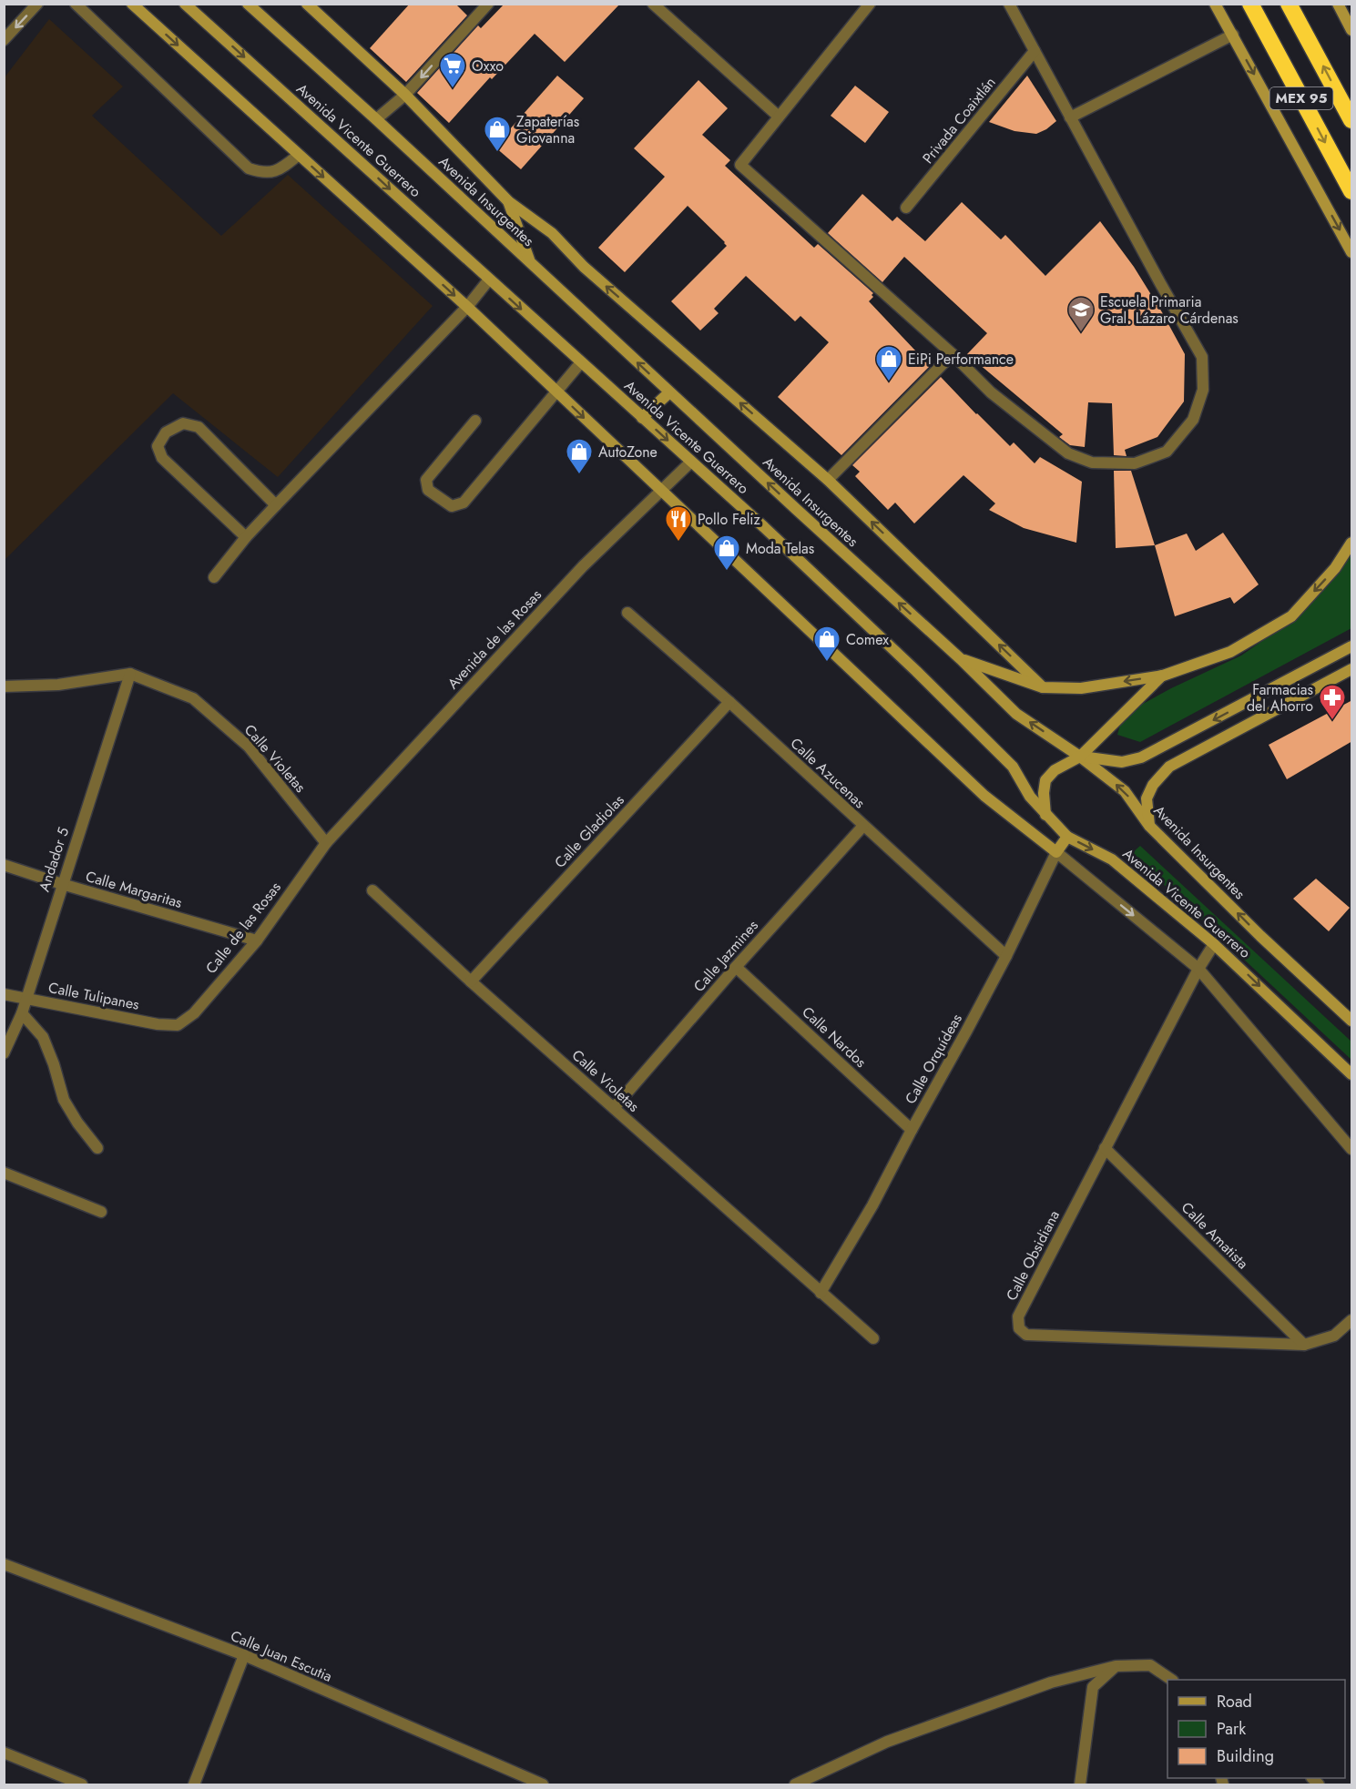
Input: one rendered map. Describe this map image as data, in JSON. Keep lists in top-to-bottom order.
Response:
{
  "streets": {
    "highway": ["MEX 95"],
    "main road": ["Avenida Vicente Guerrero", "Avenida Insurgentes", "Calle Orquídeas"],
    "street": [
      "Privada Coaixtlán",
      "Avenida de las Rosas",
      "Calle Violetas",
      "Calle Azucenas",
      "Calle Gladiolas",
      "Andador 5",
      "Calle Margaritas",
      "Calle de las Rosas",
      "Calle Jazmines",
      "Calle Tulipanes",
      "Calle Nardos",
      "Calle Amatista",
      "Calle Obsidiana",
      "Calle Juan Escutia"
    ]
  },
  "crossings": [
    ["Avenida Vicente Guerrero", "Avenida de las Rosas"],
    ["Avenida Vicente Guerrero", "Calle Orquídeas"],
    ["Avenida Vicente Guerrero", "Calle Obsidiana"],
    ["Avenida de las Rosas", "Calle Violetas"],
    ["Avenida de las Rosas", "Calle de las Rosas"],
    ["Calle Violetas", "Calle Gladiolas"],
    ["Calle Violetas", "Andador 5"],
    ["Calle Violetas", "Calle de las Rosas"],
    ["Calle Violetas", "Calle Jazmines"],
    ["Calle Violetas", "Calle Orquídeas"],
    ["Calle Azucenas", "Calle Gladiolas"],
    ["Calle Azucenas", "Calle Jazmines"],
    ["Calle Azucenas", "Calle Orquídeas"],
    ["Andador 5", "Calle Margaritas"],
    ["Andador 5", "Calle Tulipanes"],
    ["Calle Margaritas", "Calle de las Rosas"],
    ["Calle de las Rosas", "Calle Tulipanes"],
    ["Calle Jazmines", "Calle Nardos"],
    ["Calle Nardos", "Calle Orquídeas"],
    ["Calle Amatista", "Calle Obsidiana"]
  ],
  "places": {
    "supermarket": ["Oxxo"],
    "shop": [
      "Zapaterías Giovanna",
      "EiPi Performance",
      "AutoZone",
      "Moda Telas",
      "Comex"
    ],
    "school or university": ["Escuela Primaria Gral. Lázaro Cárdenas"],
    "restaurant": ["Pollo Feliz"],
    "pharmacy": ["Farmacias del Ahorro"]
  },
  "legend": ["Road", "Park", "Building"]
}
